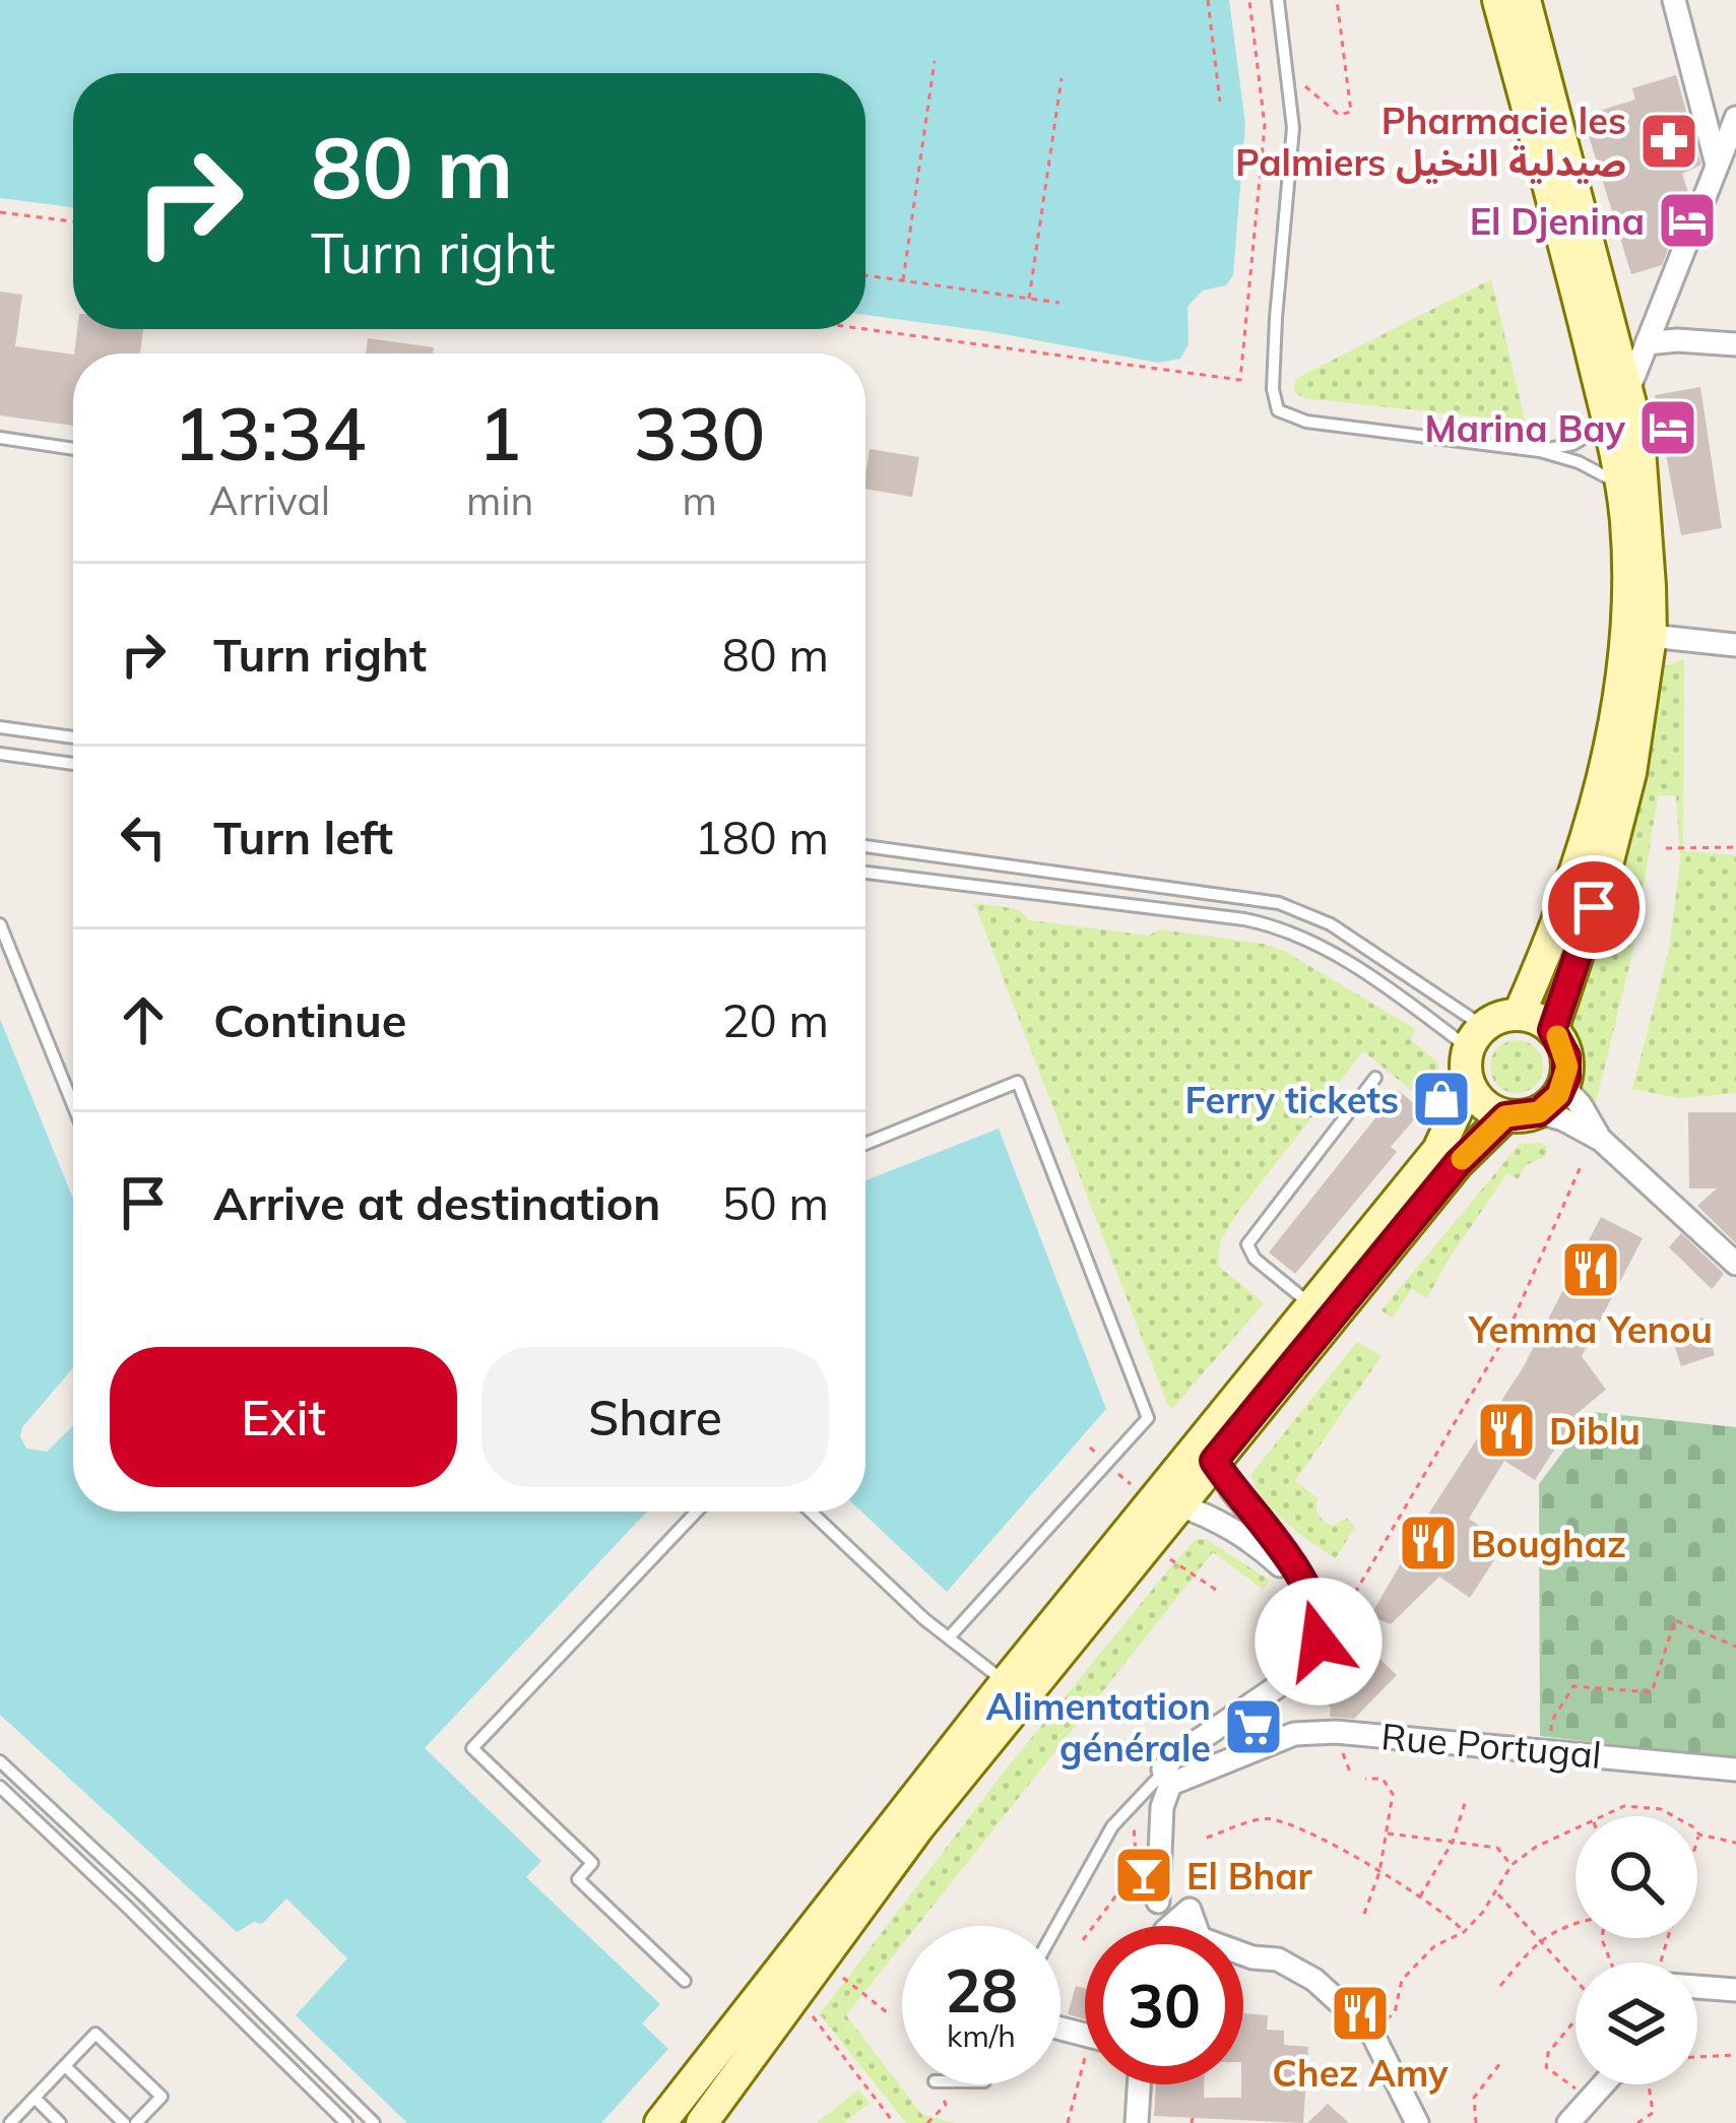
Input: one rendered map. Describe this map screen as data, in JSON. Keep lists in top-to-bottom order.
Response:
{
  "streets": {
    "street": ["Rue Portugal"]
  },
  "places": {
    "pharmacy": ["Pharmacie les Palmiers صيدلية النخيل"],
    "hotel": ["El Djenina", "Marina Bay"],
    "shop": ["Ferry tickets"],
    "restaurant": [
      "Yemma Yenou",
      "Diblu",
      "Boughaz",
      "Chez Amy"
    ],
    "supermarket": ["Alimentation générale"],
    "bar": ["El Bhar"]
  },
  "page": {
    "turn": ["80 m", "Turn right"],
    "eta": [
      "13:34",
      "Arrival",
      "1",
      "min",
      "330",
      "m"
    ],
    "list": [
      {
        "name": "Turn right",
        "value": "80 m"
      },
      {
        "name": "Turn left",
        "value": "180 m"
      },
      {
        "name": "Continue",
        "value": "20 m"
      },
      {
        "name": "Arrive at destination",
        "value": "50 m"
      }
    ],
    "buttons": ["Exit", "Share"],
    "speed": "28 km/h",
    "limit": "30"
  }
}
